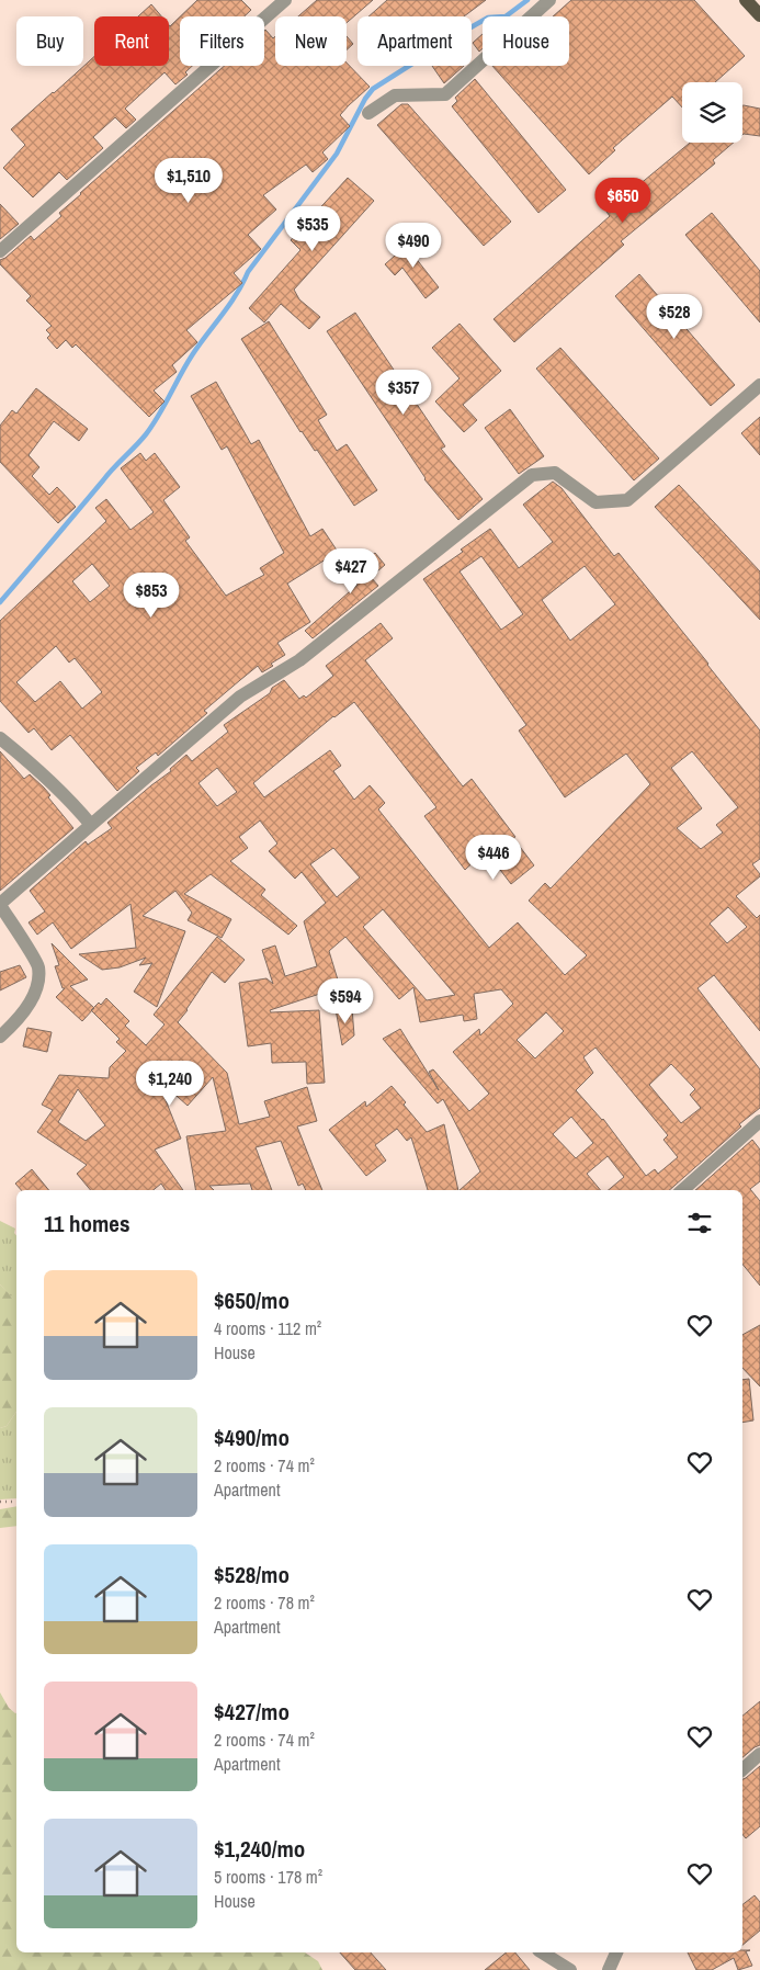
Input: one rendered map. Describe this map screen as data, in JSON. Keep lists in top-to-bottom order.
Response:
{
  "page": {
    "chip": [
      "Buy",
      "Rent",
      "Filters",
      "New",
      "Apartment",
      "House"
    ],
    "price": [
      "$1,510",
      "$650",
      "$535",
      "$490",
      "$528",
      "$357",
      "$427",
      "$853",
      "$446",
      "$594",
      "$1,240"
    ],
    "heading": "11 homes",
    "list": [
      {
        "name": "$650/mo",
        "note": "4 rooms · 112 m² · House"
      },
      {
        "name": "$490/mo",
        "note": "2 rooms · 74 m² · Apartment"
      },
      {
        "name": "$528/mo",
        "note": "2 rooms · 78 m² · Apartment"
      },
      {
        "name": "$427/mo",
        "note": "2 rooms · 74 m² · Apartment"
      },
      {
        "name": "$1,240/mo",
        "note": "5 rooms · 178 m² · House"
      }
    ]
  }
}
